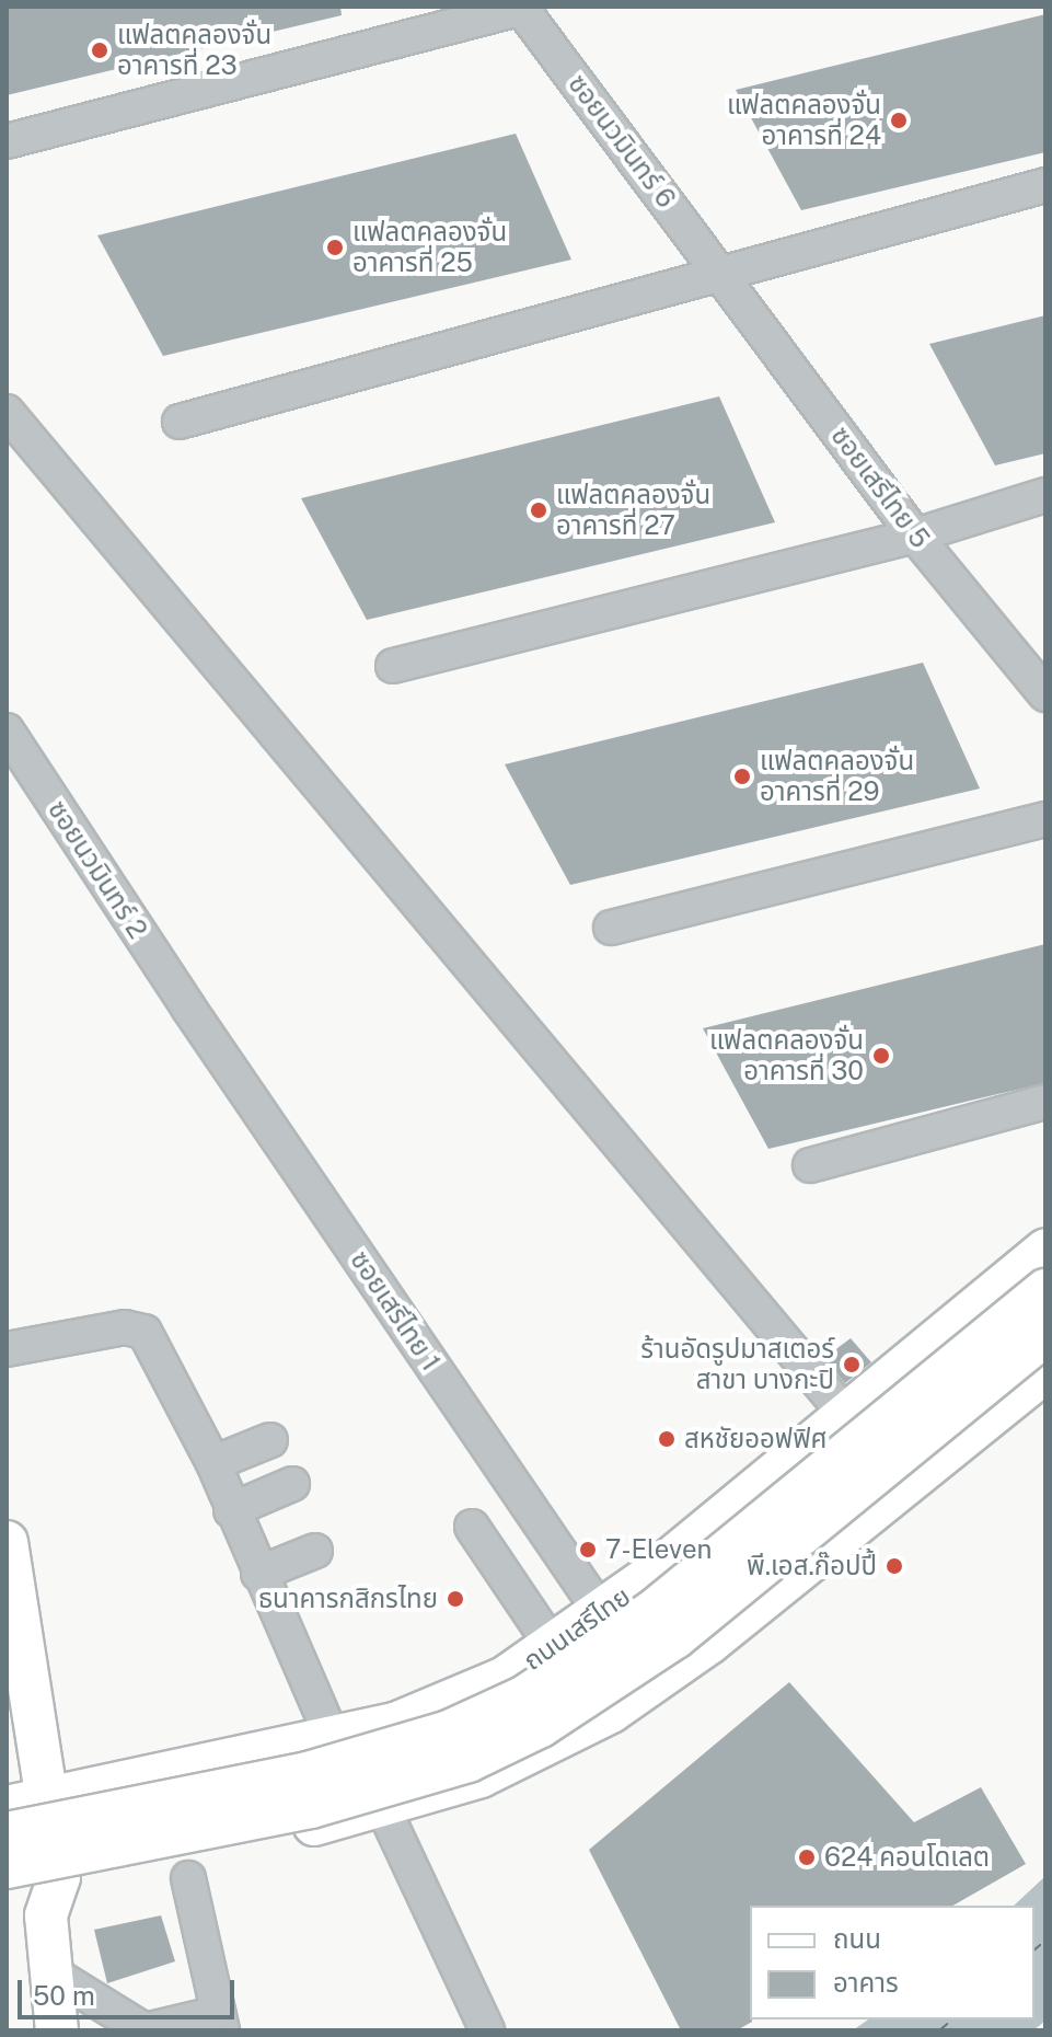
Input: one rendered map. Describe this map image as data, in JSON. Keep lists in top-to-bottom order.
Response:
{
  "streets": {
    "main road": ["ถนนเสรีไทย"],
    "street": [
      "ซอยนวมินทร์ 6",
      "ซอยเสรีไทย 5",
      "ซอยนวมินทร์ 2",
      "ซอยเสรีไทย 1"
    ]
  },
  "crossings": [
    ["ซอยนวมินทร์ 6", "ซอยเสรีไทย 5"],
    ["ซอยนวมินทร์ 2", "ซอยเสรีไทย 1"],
    ["ซอยเสรีไทย 1", "ถนนเสรีไทย"]
  ],
  "places": [
    "แฟลตคลองจั่น อาคารที่ 23",
    "แฟลตคลองจั่น อาคารที่ 24",
    "แฟลตคลองจั่น อาคารที่ 25",
    "แฟลตคลองจั่น อาคารที่ 27",
    "แฟลตคลองจั่น อาคารที่ 29",
    "แฟลตคลองจั่น อาคารที่ 30",
    "ร้านอัดรูปมาสเตอร์ สาขา บางกะปิ",
    "สหชัยออฟฟิศ",
    "7-Eleven",
    "พี.เอส.ก๊อปปี้",
    "ธนาคารกสิกรไทย",
    "624 คอนโดเลต"
  ],
  "legend": ["ถนน", "อาคาร"],
  "scale_bar": "50 m"
}
